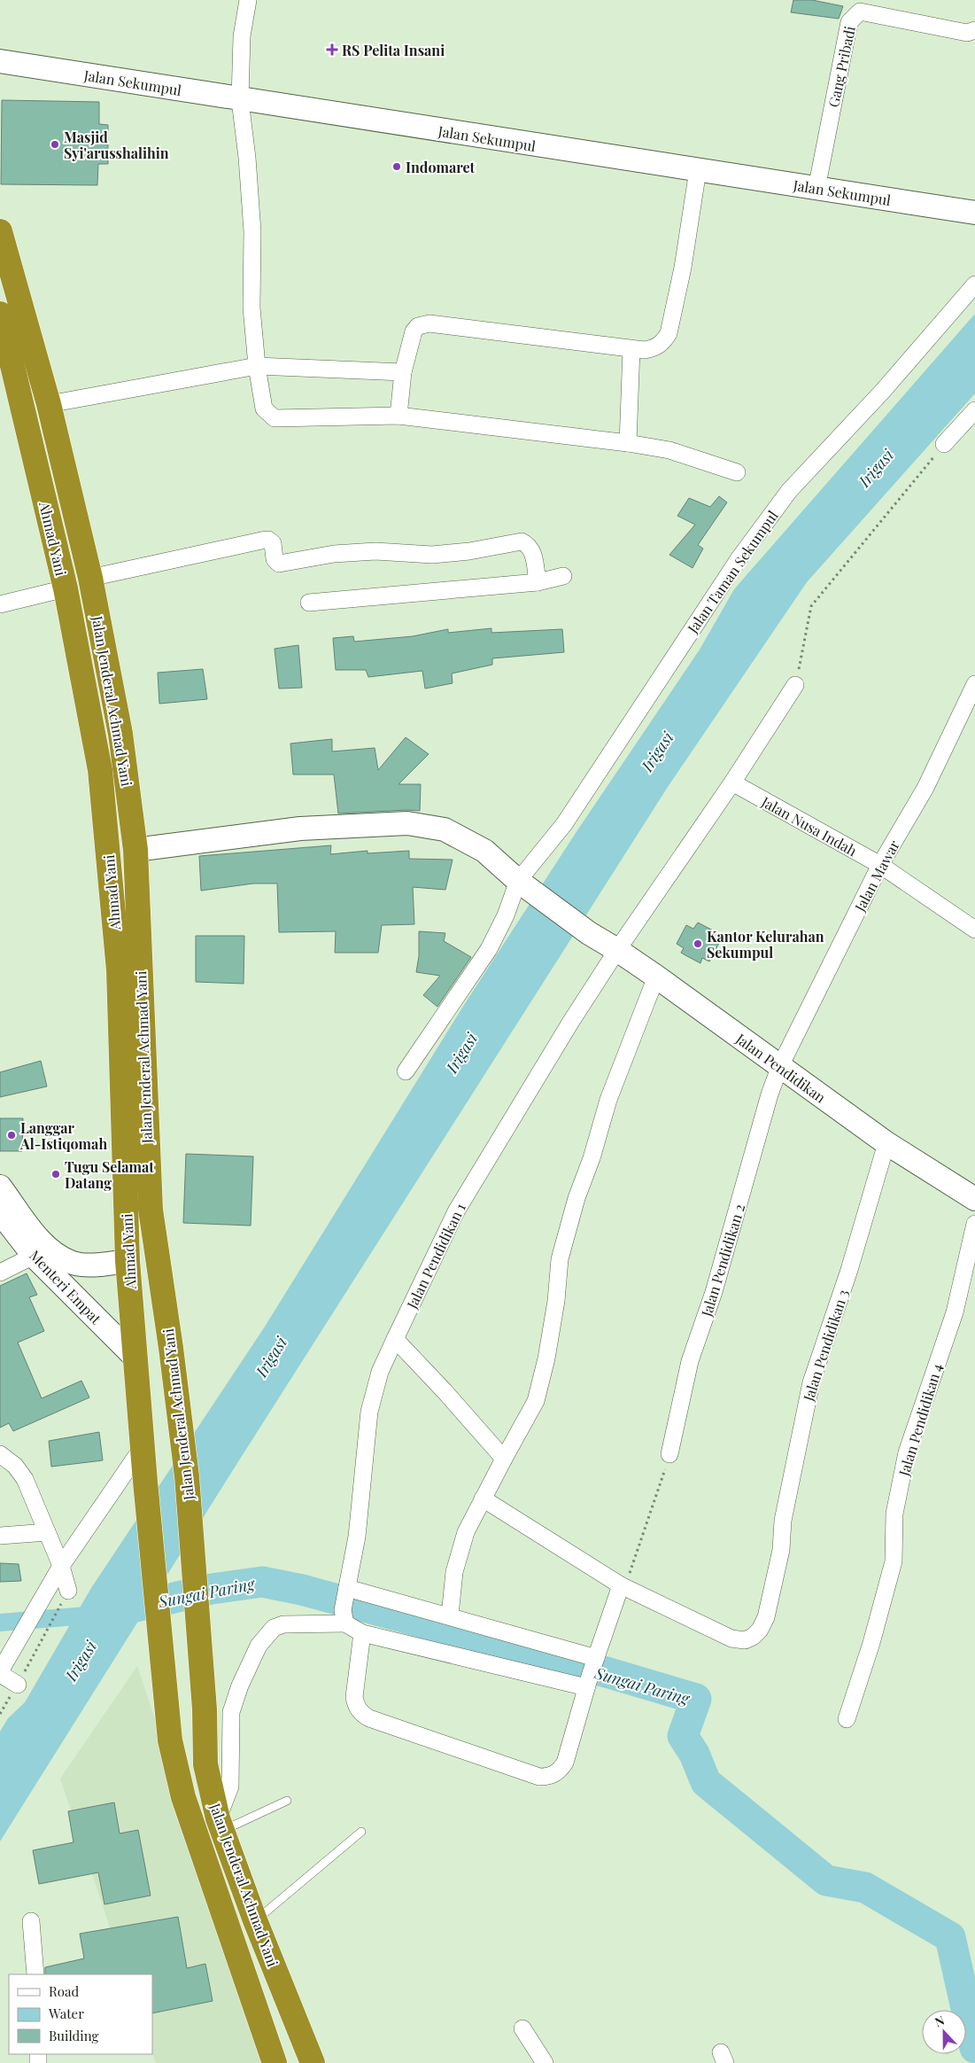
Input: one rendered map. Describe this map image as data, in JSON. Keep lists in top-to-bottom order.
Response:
{
  "streets": {
    "highway": ["Ahmad Yani", "Jalan Jenderal Achmad Yani"],
    "street": [
      "Gang Pribadi",
      "Jalan Sekumpul",
      "Jalan Taman Sekumpul",
      "Jalan Nusa Indah",
      "Jalan Mawar",
      "Jalan Pendidikan",
      "Jalan Pendidikan 1",
      "Jalan Pendidikan 2",
      "Menteri Empat",
      "Jalan Pendidikan 3",
      "Jalan Pendidikan 4"
    ]
  },
  "crossings": [
    ["Gang Pribadi", "Jalan Sekumpul"],
    ["Ahmad Yani", "Jalan Jenderal Achmad Yani"],
    ["Ahmad Yani", "Menteri Empat"],
    ["Jalan Taman Sekumpul", "Jalan Pendidikan"],
    ["Jalan Jenderal Achmad Yani", "Jalan Pendidikan"],
    ["Jalan Nusa Indah", "Jalan Mawar"],
    ["Jalan Nusa Indah", "Jalan Pendidikan 1"],
    ["Jalan Mawar", "Jalan Pendidikan"],
    ["Jalan Mawar", "Jalan Pendidikan 2"],
    ["Jalan Pendidikan", "Jalan Pendidikan 1"],
    ["Jalan Pendidikan", "Jalan Pendidikan 2"],
    ["Jalan Pendidikan", "Jalan Pendidikan 3"]
  ],
  "water": ["Irigasi", "Sungai Paring"],
  "places": {
    "health": ["RS Pelita Insani"],
    "other": [
      "Masjid Syi'arusshalihin",
      "Indomaret",
      "Kantor Kelurahan Sekumpul",
      "Langgar Al-Istiqomah",
      "Tugu Selamat Datang"
    ]
  },
  "legend": ["Road", "Water", "Building"],
  "north": "top"
}
